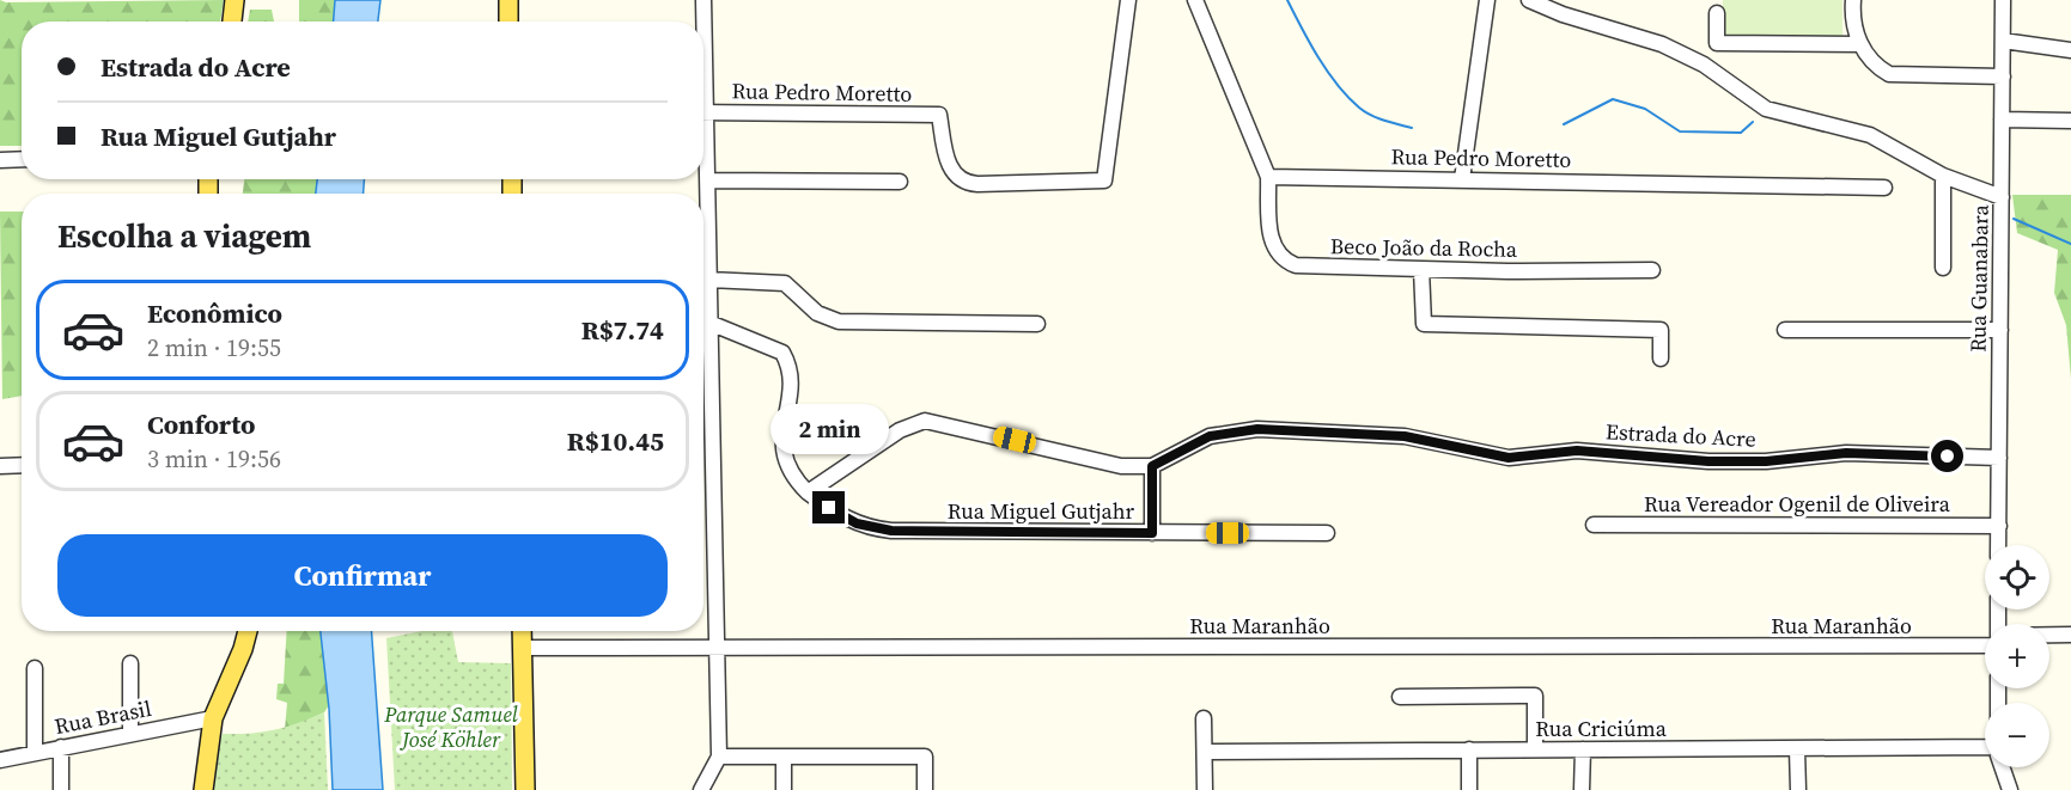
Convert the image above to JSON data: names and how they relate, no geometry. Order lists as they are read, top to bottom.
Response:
{
  "streets": {
    "street": [
      "Rua Pedro Moretto",
      "Beco João da Rocha",
      "Rua Guanabara",
      "Estrada do Acre",
      "Rua Vereador Ogenil de Oliveira",
      "Rua Miguel Gutjahr",
      "Rua Maranhão",
      "Rua Brasil",
      "Rua Criciúma"
    ]
  },
  "crossings": [
    ["Rua Pedro Moretto", "Beco João da Rocha"],
    ["Rua Guanabara", "Estrada do Acre"],
    ["Rua Guanabara", "Rua Vereador Ogenil de Oliveira"],
    ["Estrada do Acre", "Rua Miguel Gutjahr"]
  ],
  "parks": ["Parque Samuel José Köhler"],
  "page": {
    "banner": ["Estrada do Acre", "Rua Miguel Gutjahr"],
    "heading": "Escolha a viagem",
    "list": [
      {
        "name": "Econômico",
        "note": "2 min · 19:55",
        "value": "R$7.74"
      },
      {
        "name": "Conforto",
        "note": "3 min · 19:56",
        "value": "R$10.45"
      }
    ],
    "bubble": "2 min",
    "buttons": "Confirmar",
    "map_buttons": ["+", "−"]
  }
}
